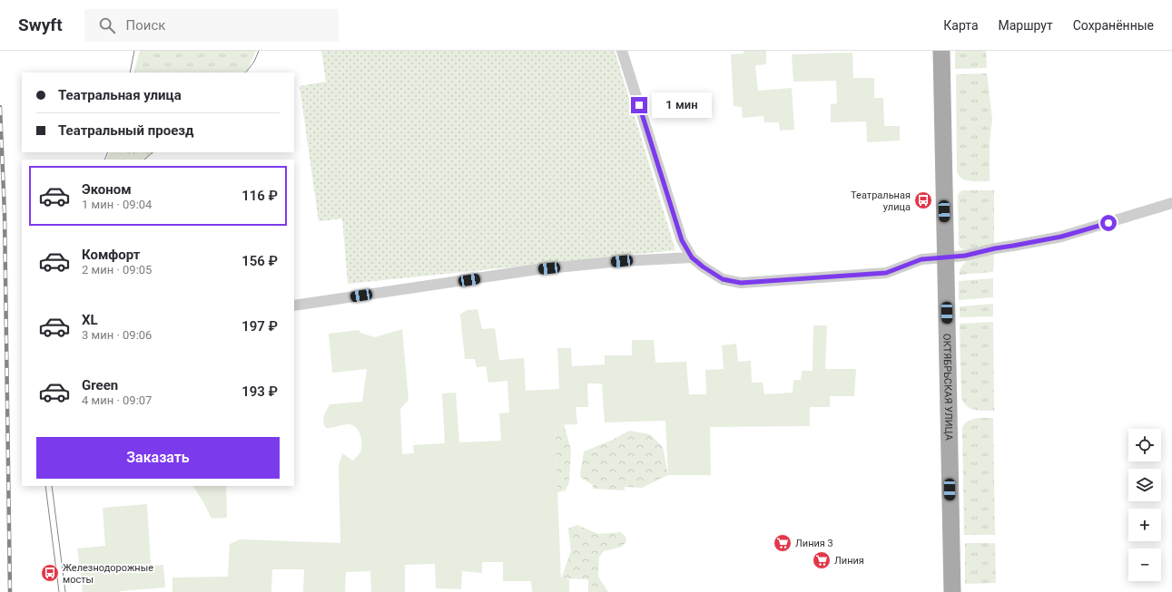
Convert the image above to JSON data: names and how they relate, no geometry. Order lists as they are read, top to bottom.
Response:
{
  "streets": {
    "main road": ["ОКТЯБРЬСКАЯ УЛИЦА"]
  },
  "places": {
    "bus stop": ["Театральная улица", "Железнодорожные мосты"],
    "supermarket": ["Линия 3", "Линия"]
  },
  "page": {
    "header": "Swyft",
    "search": "Поиск",
    "nav": ["Карта", "Маршрут", "Сохранённые"],
    "banner": ["Театральная улица", "Театральный проезд"],
    "bubble": "1 мин",
    "list": [
      {
        "name": "Эконом",
        "note": "1 мин · 09:04",
        "value": "116 ₽"
      },
      {
        "name": "Комфорт",
        "note": "2 мин · 09:05",
        "value": "156 ₽"
      },
      {
        "name": "XL",
        "note": "3 мин · 09:06",
        "value": "197 ₽"
      },
      {
        "name": "Green",
        "note": "4 мин · 09:07",
        "value": "193 ₽"
      }
    ],
    "map_buttons": ["+", "−"],
    "buttons": "Заказать"
  }
}
